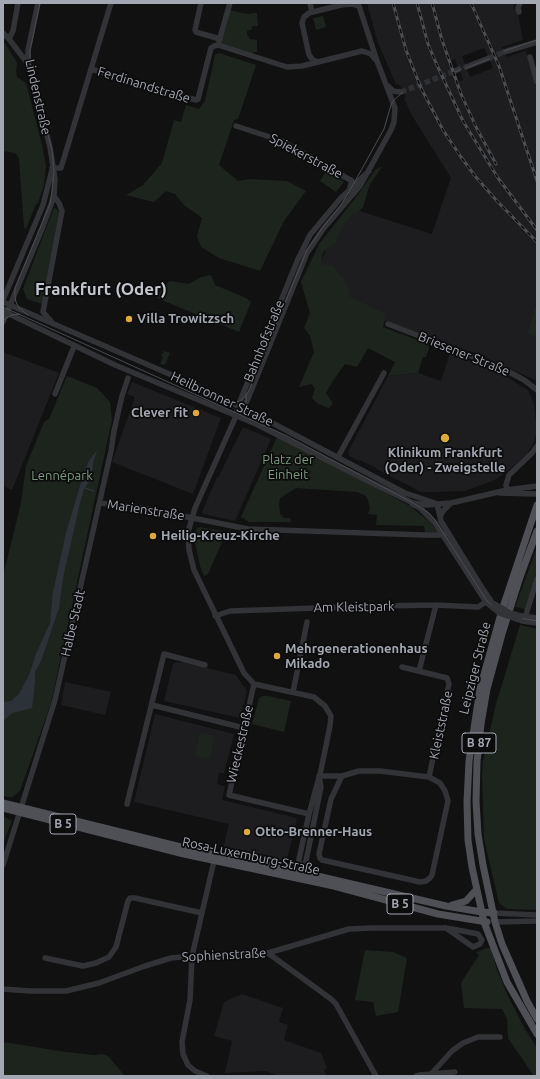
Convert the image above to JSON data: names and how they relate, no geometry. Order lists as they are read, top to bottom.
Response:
{
  "streets": {
    "main road": [
      "Leipziger Straße",
      "B 87",
      "B 5",
      "Rosa-Luxemburg-Straße"
    ],
    "street": [
      "Ferdinandstraße",
      "Lindenstraße",
      "Spiekerstraße",
      "Bahnhofstraße",
      "Briesener Straße",
      "Heilbronner Straße",
      "Marienstraße",
      "Am Kleistpark",
      "Halbe Stadt",
      "Kleiststraße",
      "Wieckestraße",
      "Sophienstraße"
    ]
  },
  "crossings": [
    ["Lindenstraße", "Heilbronner Straße"],
    ["Spiekerstraße", "Bahnhofstraße"],
    ["Bahnhofstraße", "Heilbronner Straße"],
    ["Bahnhofstraße", "Marienstraße"],
    ["Bahnhofstraße", "Am Kleistpark"],
    ["Bahnhofstraße", "Wieckestraße"],
    ["Marienstraße", "Halbe Stadt"],
    ["Halbe Stadt", "Rosa-Luxemburg-Straße"],
    ["Leipziger Straße", "Rosa-Luxemburg-Straße"]
  ],
  "districts": ["Frankfurt (Oder)"],
  "parks": ["Platz der Einheit", "Lennépark"],
  "places": [
    "Villa Trowitzsch",
    "Clever fit",
    "Klinikum Frankfurt (Oder) - Zweigstelle",
    "Heilig-Kreuz-Kirche",
    "Mehrgenerationenhaus Mikado",
    "Otto-Brenner-Haus"
  ]
}
